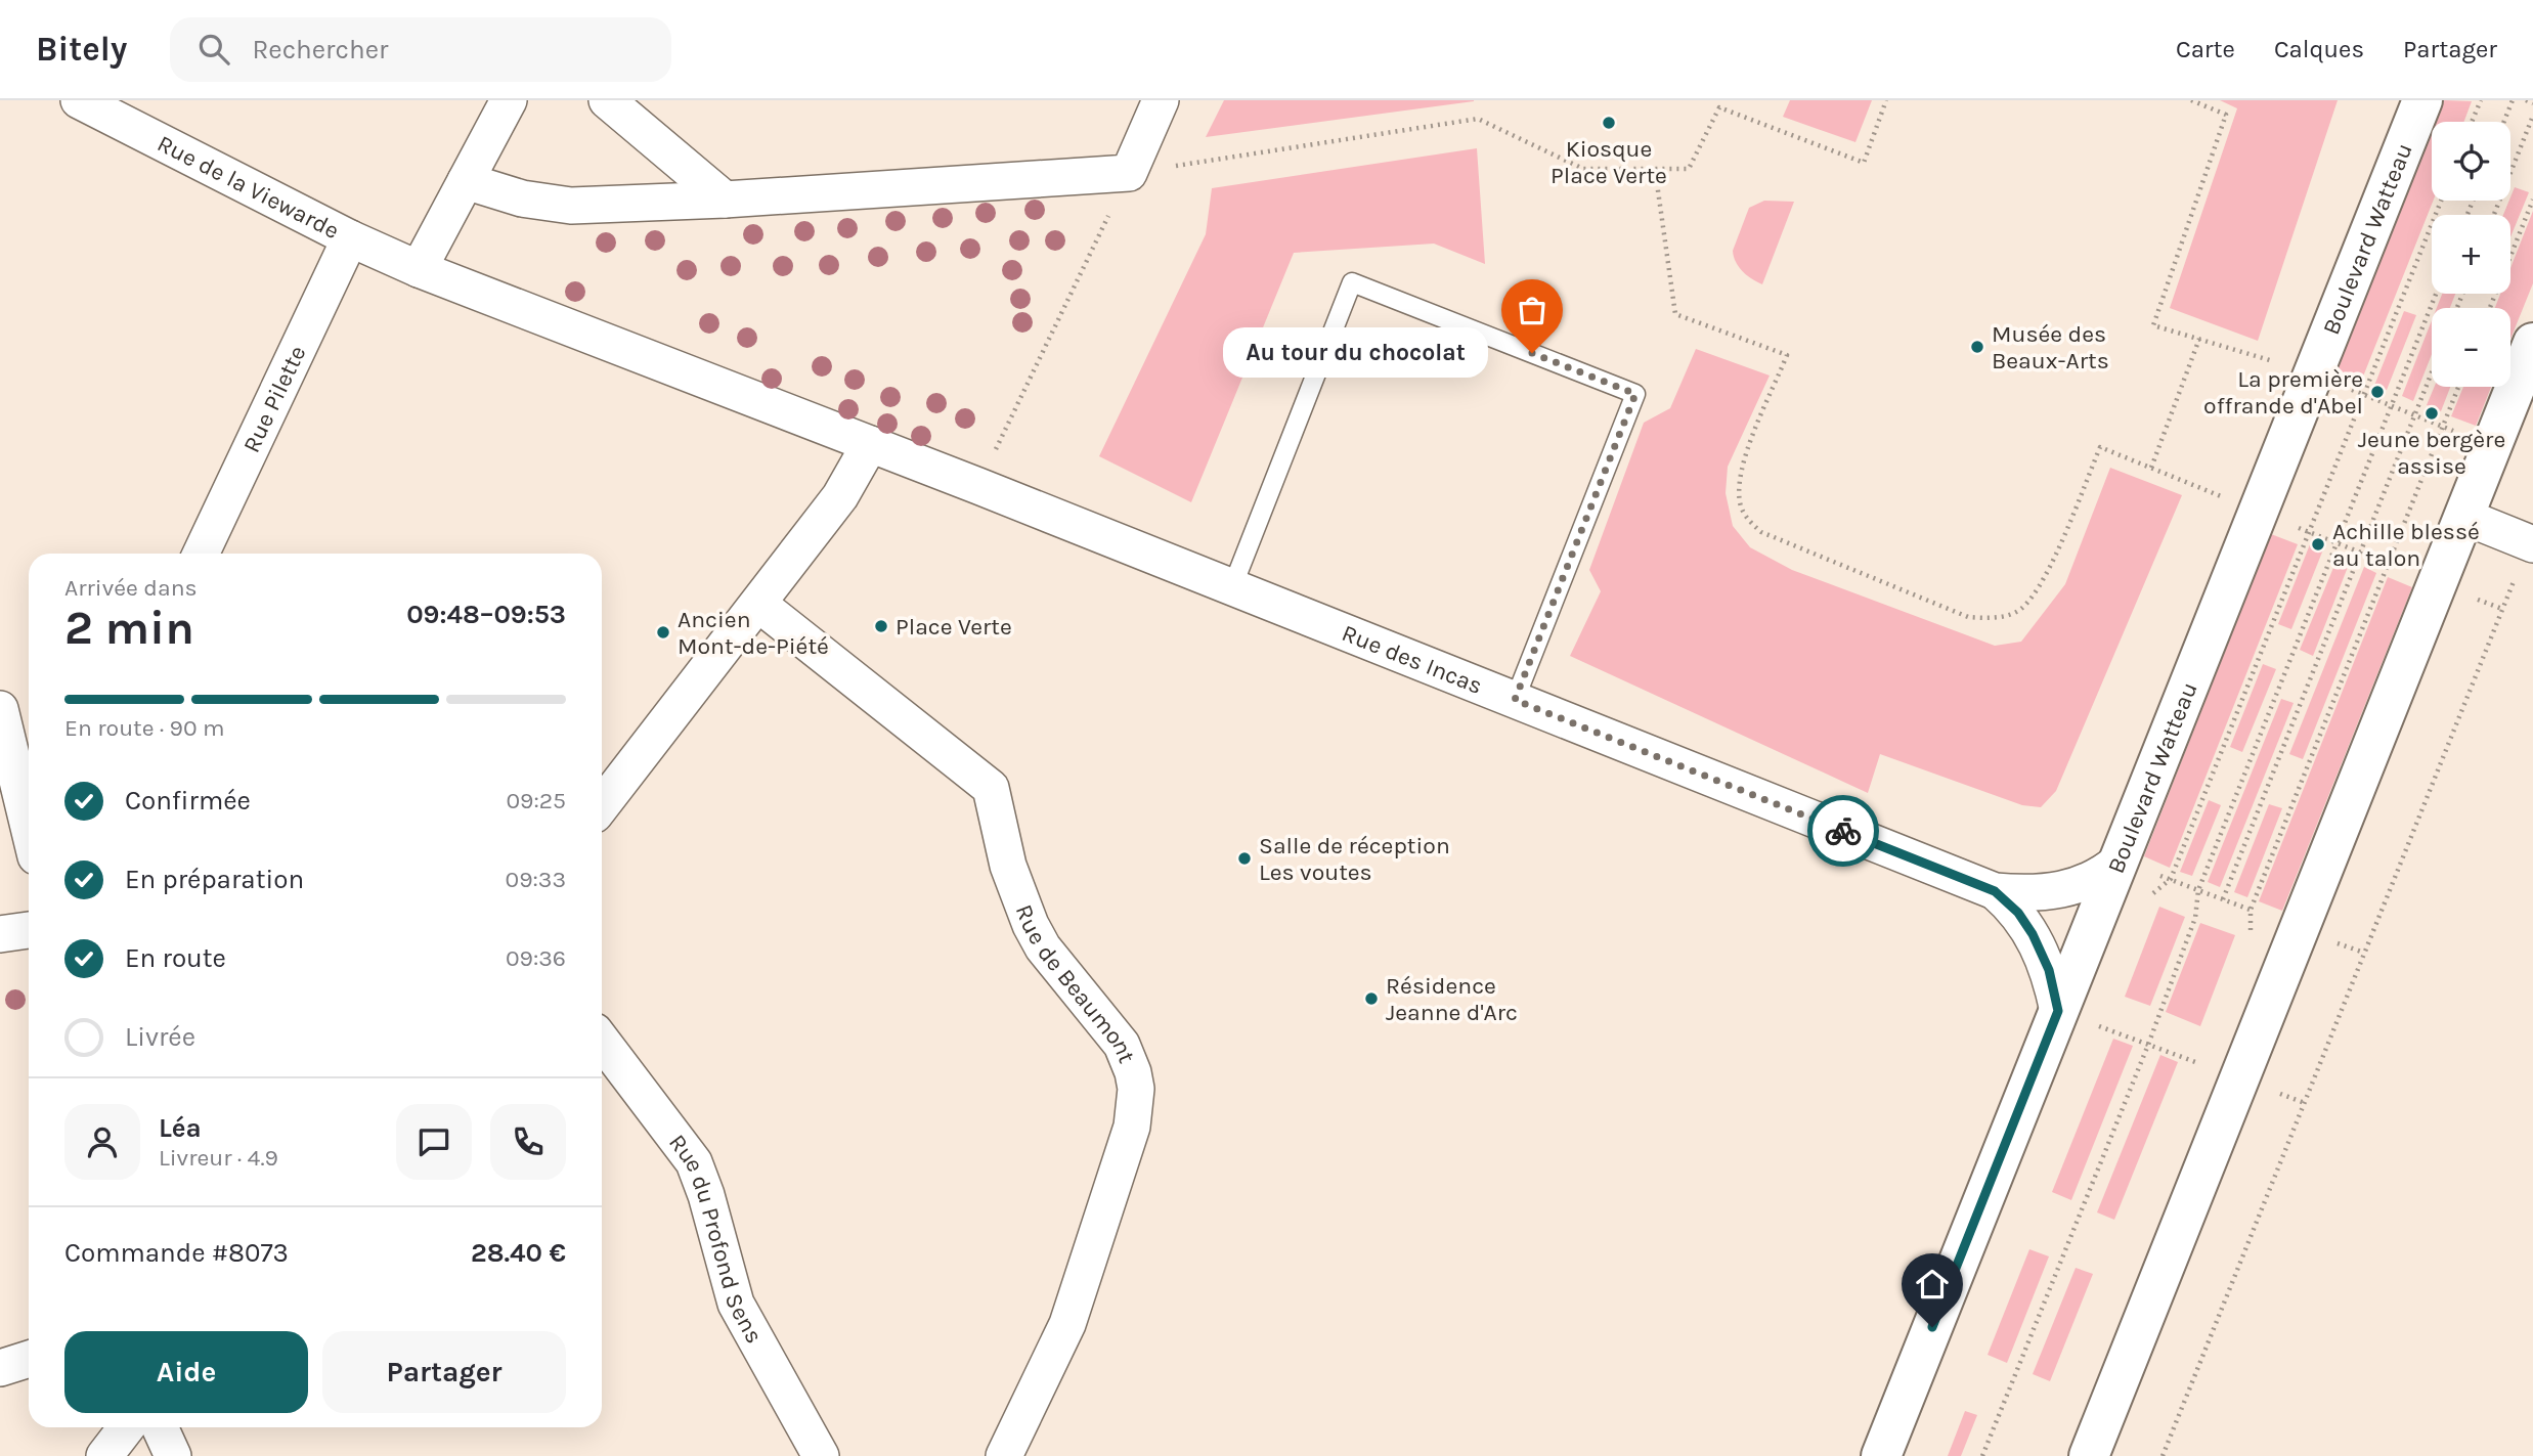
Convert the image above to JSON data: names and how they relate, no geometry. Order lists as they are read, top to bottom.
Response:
{
  "streets": {
    "main road": ["Boulevard Watteau"],
    "street": [
      "Rue de la Viewarde",
      "Rue Pilette",
      "Rue des Incas",
      "Rue de Beaumont",
      "Rue du Profond Sens"
    ]
  },
  "crossings": [
    ["Rue de la Viewarde", "Rue Pilette"]
  ],
  "places": [
    "Kiosque Place Verte",
    "Musée des Beaux-Arts",
    "Au tour du chocolat",
    "La première offrande d'Abel",
    "Jeune bergère assise",
    "Achille blessé au talon",
    "Place Verte",
    "Ancien Mont-de-Piété",
    "Salle de réception Les voutes",
    "Résidence Jeanne d'Arc"
  ],
  "page": {
    "header": "Bitely",
    "search": "Rechercher",
    "nav": ["Carte", "Calques", "Partager"],
    "map_buttons": ["+", "−"],
    "bubble": "Au tour du chocolat",
    "heading": ["2 min", "Arrivée dans", "09:48–09:53"],
    "panel": [
      "Léa",
      "Livreur · 4.9",
      "Commande #8073",
      "28.40 €"
    ],
    "bar": "En route · 90 m",
    "list": [
      ["Confirmée", "09:25"],
      ["En préparation", "09:33"],
      ["En route", "09:36"],
      "Livrée"
    ],
    "buttons": ["Aide", "Partager"]
  }
}
